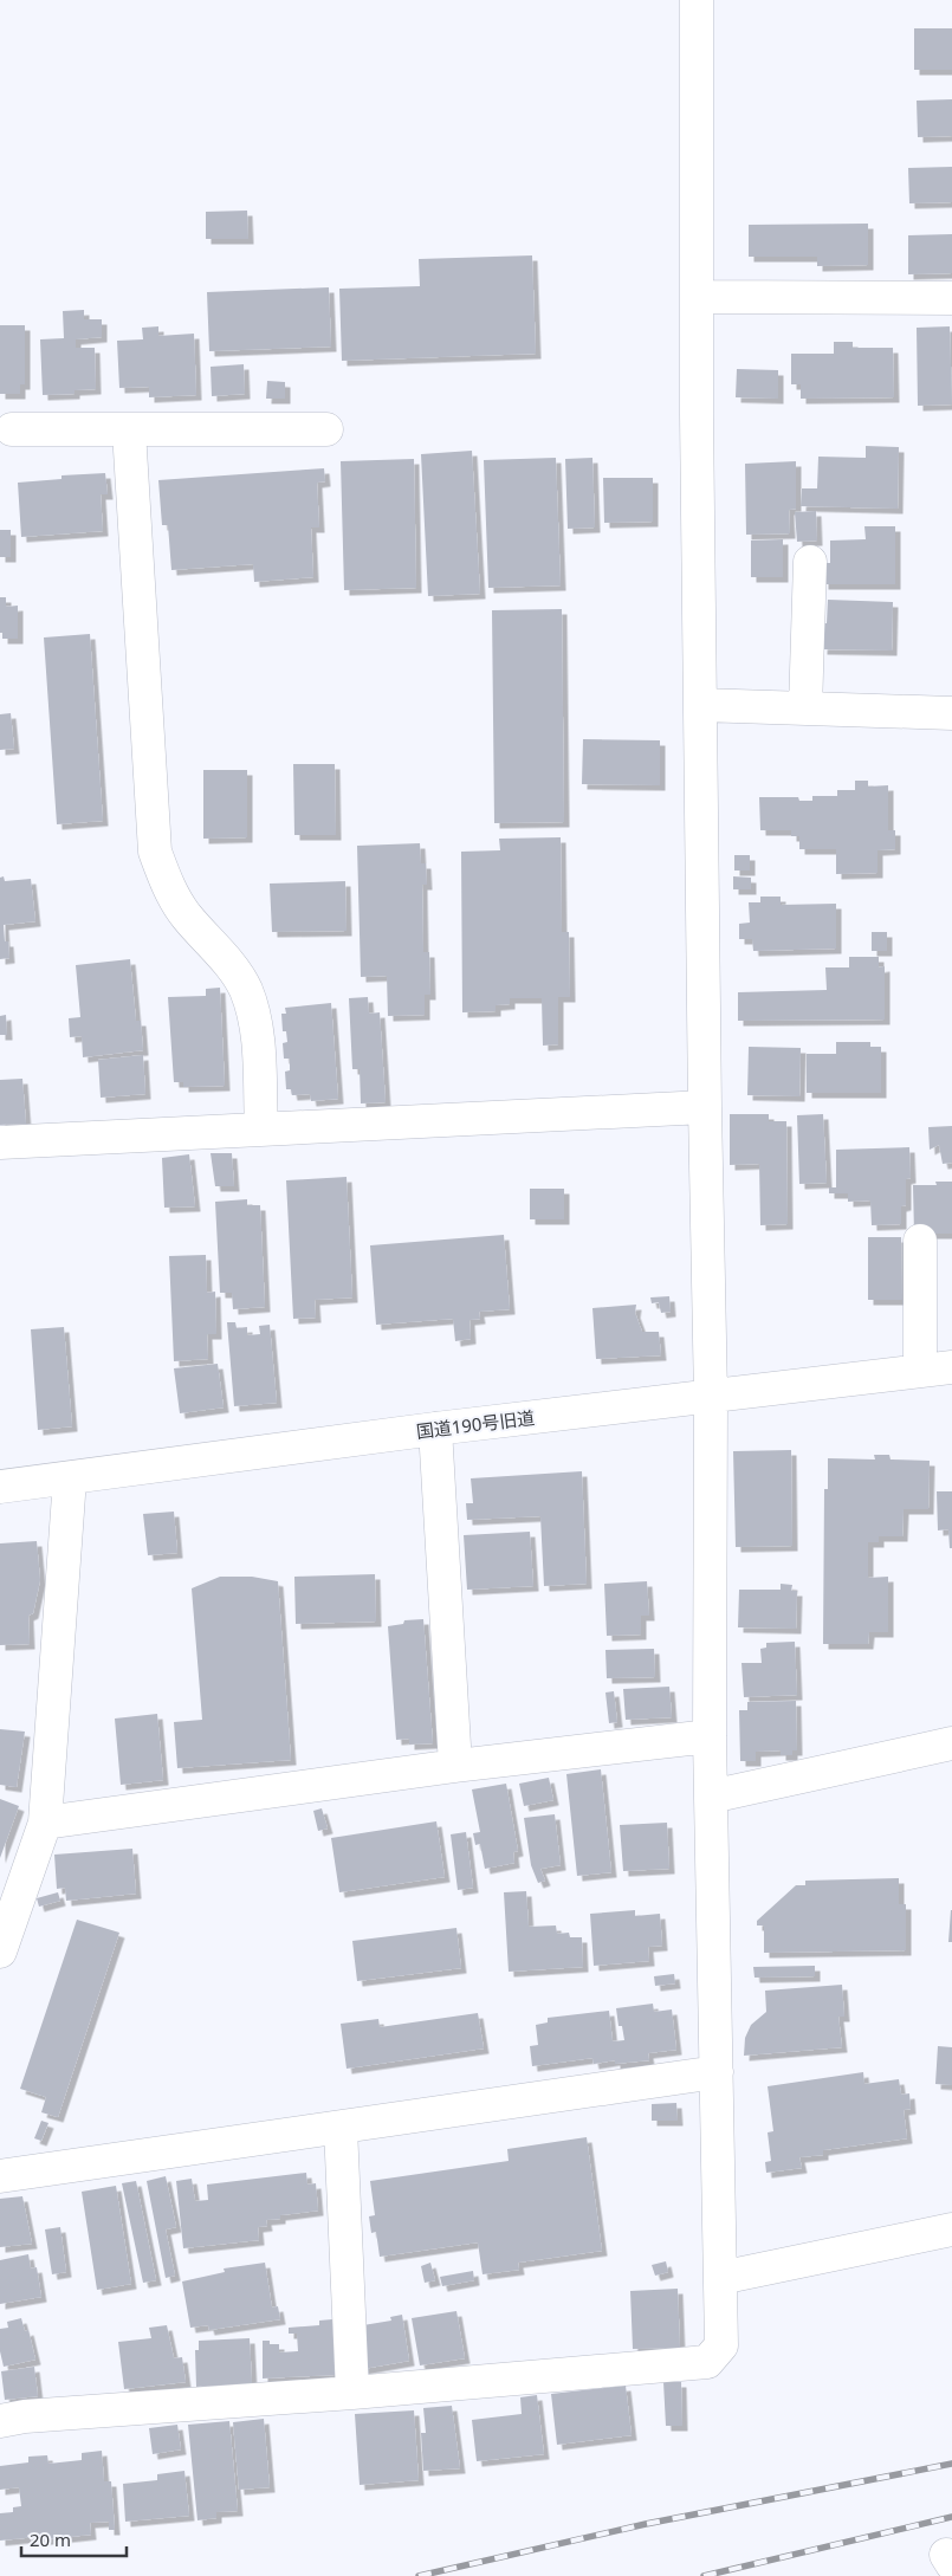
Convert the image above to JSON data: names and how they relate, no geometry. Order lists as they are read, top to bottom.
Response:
{
  "streets": {
    "street": ["国道190号旧道"]
  },
  "scale_bar": "20 m"
}
